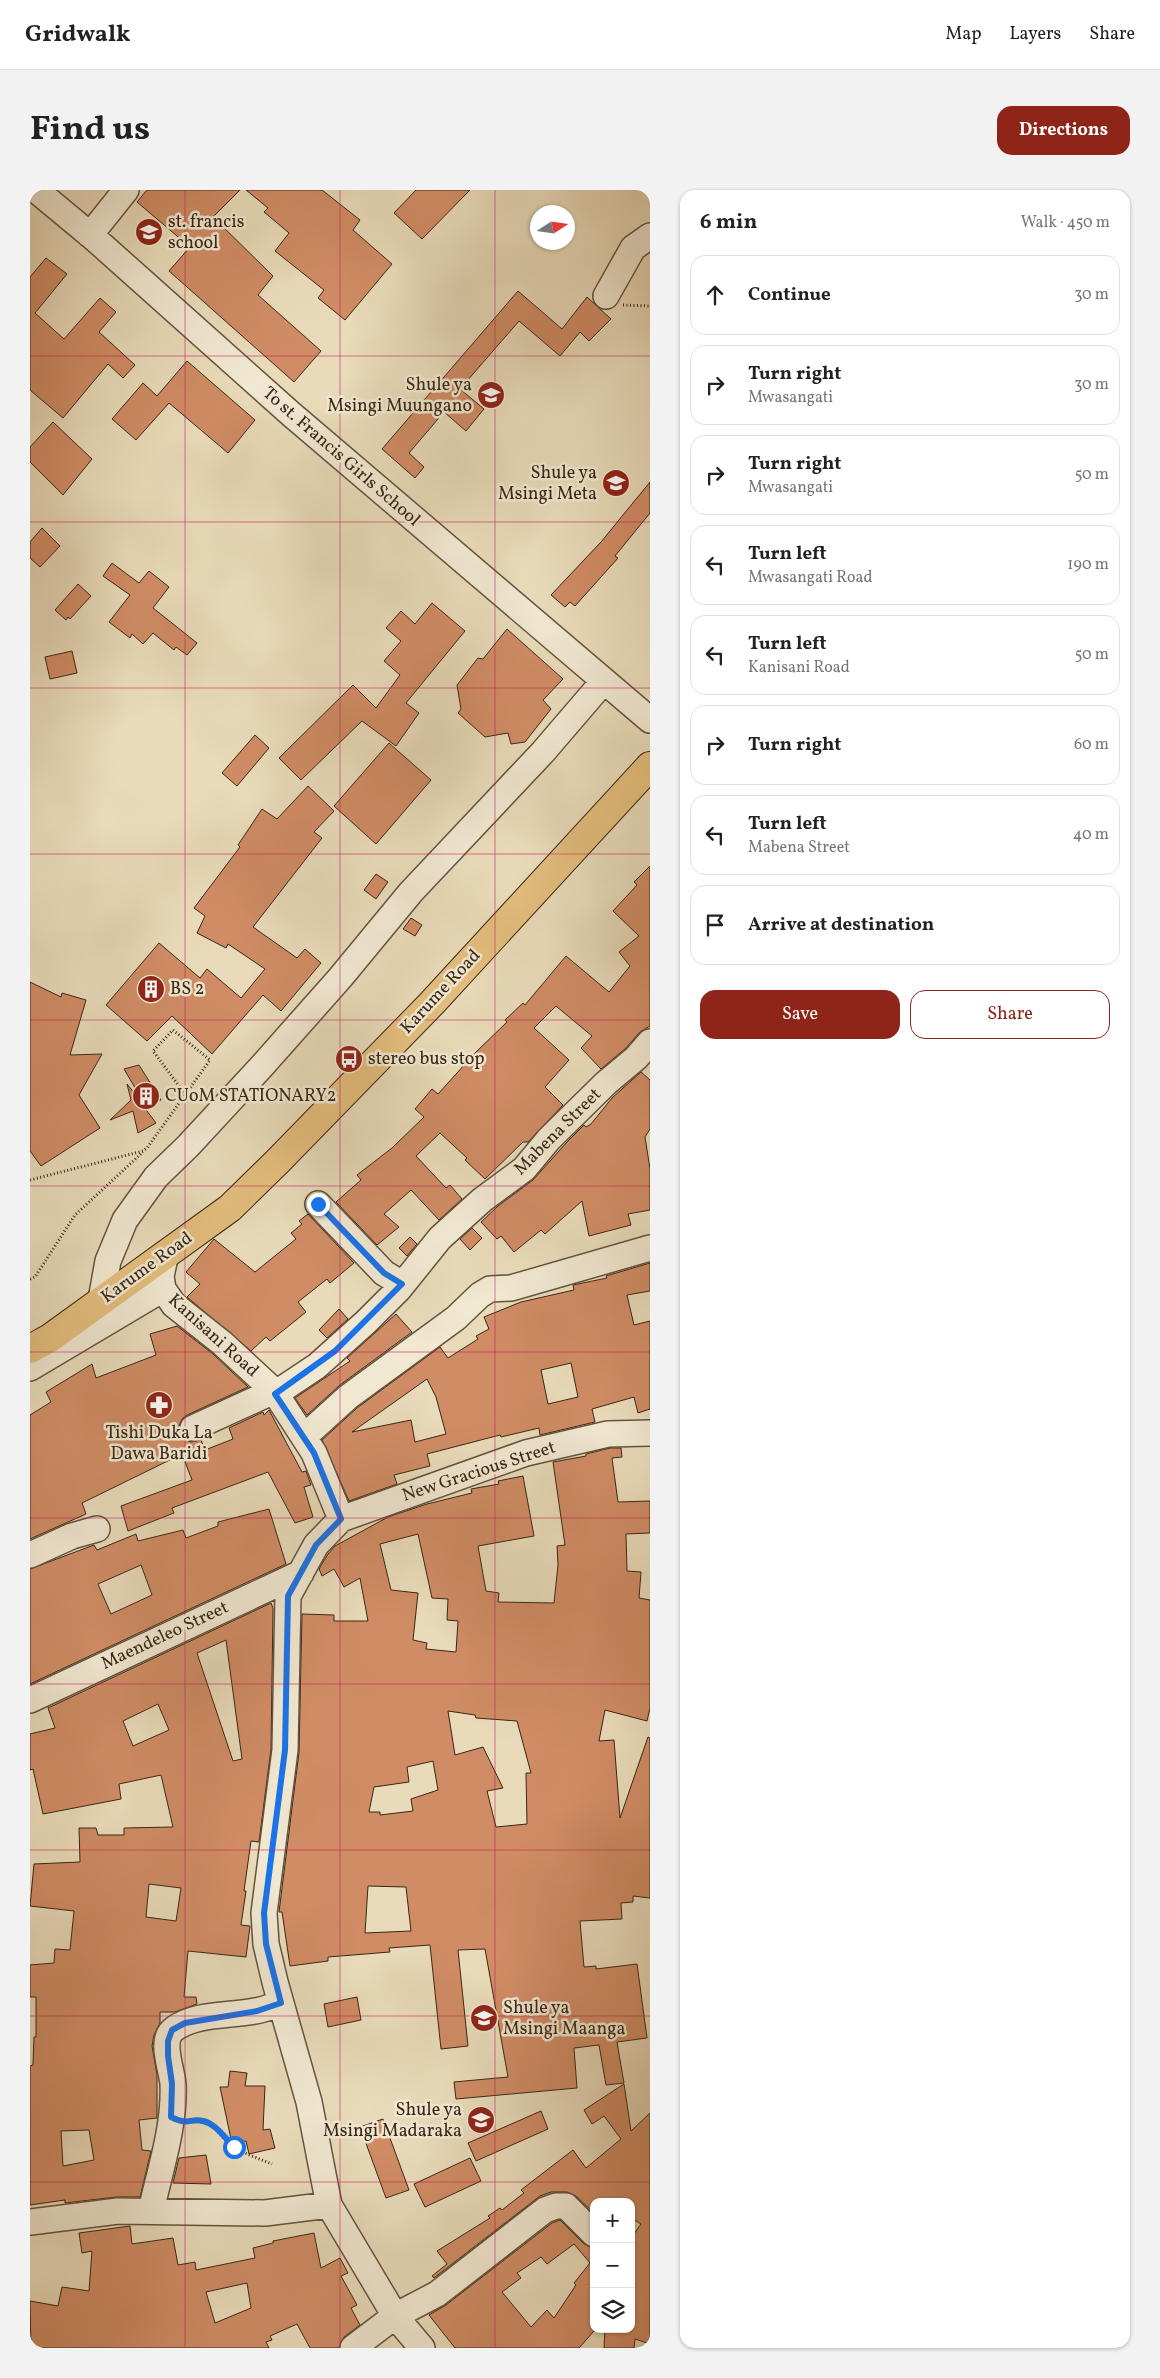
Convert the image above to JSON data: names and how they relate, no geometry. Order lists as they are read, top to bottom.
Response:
{
  "streets": {
    "highway": ["Karume Road"],
    "street": [
      "To st. Francis Girls School",
      "Mabena Street",
      "Kanisani Road",
      "New Gracious Street",
      "Maendeleo Street"
    ]
  },
  "crossings": [
    ["Karume Road", "Kanisani Road"],
    ["Mabena Street", "Kanisani Road"],
    ["Kanisani Road", "New Gracious Street"]
  ],
  "places": {
    "school or university": [
      "st. francis school",
      "Shule ya Msingi Muungano",
      "Shule ya Msingi Meta",
      "Shule ya Msingi Maanga",
      "Shule ya Msingi Madaraka"
    ],
    "building": ["BS 2", "CUoM STATIONARY2"],
    "bus stop": ["stereo bus stop"],
    "pharmacy": ["Tishi Duka La Dawa Baridi"]
  },
  "north": "right",
  "page": {
    "header": "Gridwalk",
    "nav": ["Map", "Layers", "Share"],
    "title": "Find us",
    "buttons": [
      "Directions",
      ["Save", "Share"]
    ],
    "heading": ["6 min", "Walk · 450 m"],
    "list": [
      ["Continue", "30 m"],
      ["Turn right", "Mwasangati", "30 m"],
      ["Turn right", "Mwasangati", "50 m"],
      ["Turn left", "Mwasangati Road", "190 m"],
      ["Turn left", "Kanisani Road", "50 m"],
      ["Turn right", "60 m"],
      ["Turn left", "Mabena Street", "40 m"],
      "Arrive at destination"
    ],
    "map_buttons": ["+", "−"]
  }
}
